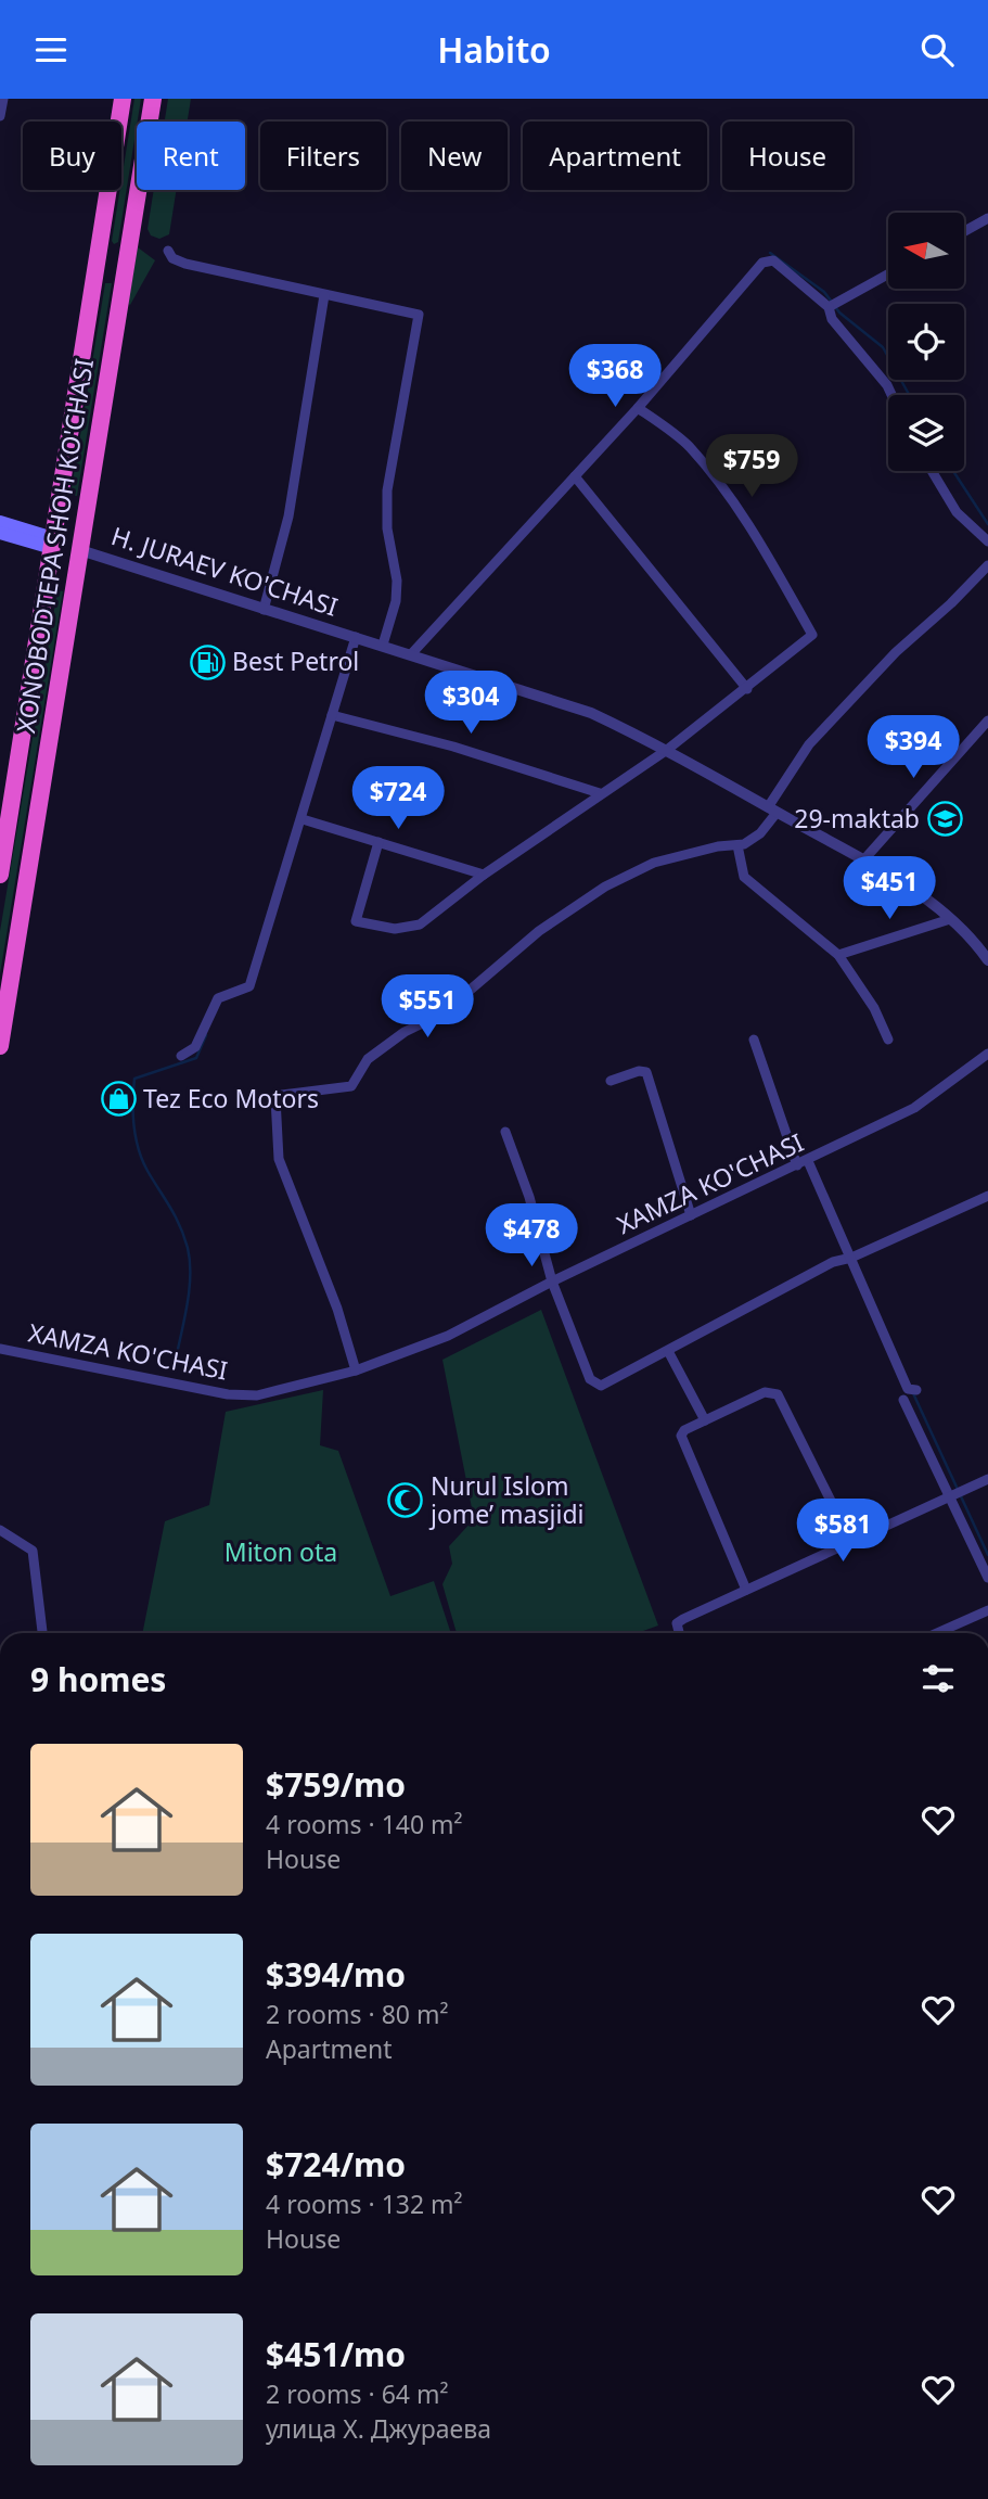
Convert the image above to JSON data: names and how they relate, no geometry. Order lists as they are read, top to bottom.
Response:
{
  "streets": {
    "highway": ["XONOBODTEPA SHOH KO'CHASI"],
    "street": ["H. JURAEV KO'CHASI", "XAMZA KO'CHASI"]
  },
  "crossings": [
    ["XONOBODTEPA SHOH KO'CHASI", "H. JURAEV KO'CHASI"]
  ],
  "parks": ["Miton ota"],
  "places": {
    "fuel station": ["Best Petrol"],
    "school or university": ["29-maktab"],
    "shop": ["Tez Eco Motors"],
    "mosque": ["Nurul Islom jome’ masjidi"]
  },
  "north": "left",
  "page": {
    "header": "Habito",
    "chip": [
      "Buy",
      "Rent",
      "Filters",
      "New",
      "Apartment",
      "House"
    ],
    "price": [
      "$368",
      "$759",
      "$304",
      "$394",
      "$724",
      "$451",
      "$551",
      "$478",
      "$581"
    ],
    "heading": "9 homes",
    "list": [
      {
        "name": "$759/mo",
        "note": "4 rooms · 140 m² · House"
      },
      {
        "name": "$394/mo",
        "note": "2 rooms · 80 m² · Apartment"
      },
      {
        "name": "$724/mo",
        "note": "4 rooms · 132 m² · House"
      },
      {
        "name": "$451/mo",
        "note": "2 rooms · 64 m² · улица Х. Джураева"
      }
    ]
  }
}
